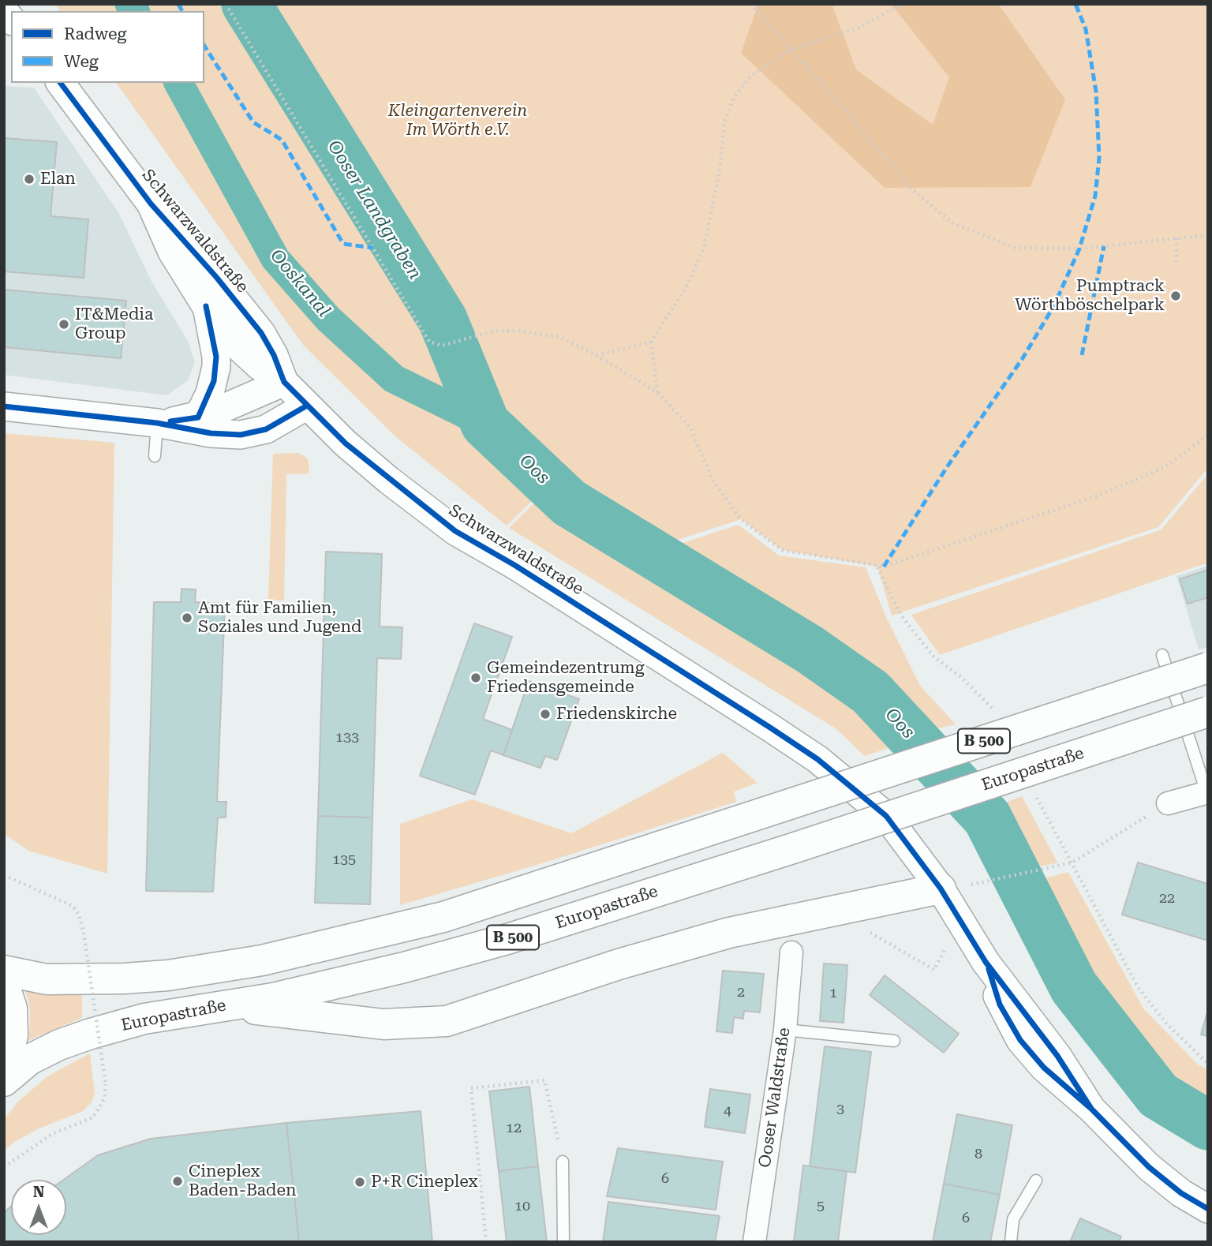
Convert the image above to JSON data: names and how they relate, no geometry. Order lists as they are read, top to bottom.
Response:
{
  "streets": {
    "main road": ["B 500", "Europastraße"],
    "street": ["Schwarzwaldstraße", "Ooser Waldstraße"]
  },
  "crossings": [
    ["B 500", "Europastraße"]
  ],
  "water": ["Ooser Landgraben", "Ooskanal", "Oos"],
  "parks": ["Kleingartenverein Im Wörth e.V."],
  "places": [
    "Elan",
    "Pumptrack Wörthböschelpark",
    "IT&Media Group",
    "Amt für Familien, Soziales und Jugend",
    "Gemeindezentrumg Friedensgemeinde",
    "Friedenskirche",
    "Cineplex Baden-Baden",
    "P+R Cineplex"
  ],
  "house_numbers": [
    "133",
    "135",
    "22",
    "2",
    "1",
    "3",
    "4",
    "12",
    "8",
    "6",
    "10",
    "5",
    "6"
  ],
  "legend": ["Radweg", "Weg"],
  "north": "top"
}
